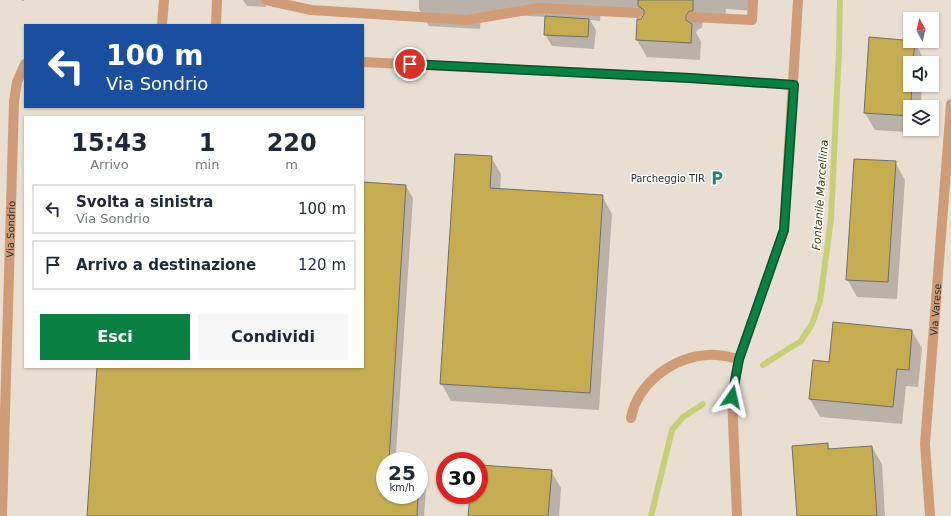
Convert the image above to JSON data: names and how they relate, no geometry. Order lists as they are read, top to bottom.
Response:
{
  "streets": {
    "street": ["Via Sondrio", "Via Varese"]
  },
  "water": ["Fontanile Marcellina"],
  "places": {
    "parking": ["Parcheggio TIR"]
  },
  "north": "top",
  "page": {
    "turn": ["100 m", "Via Sondrio"],
    "eta": [
      "15:43",
      "Arrivo",
      "1",
      "min",
      "220",
      "m"
    ],
    "list": [
      {
        "name": "Svolta a sinistra",
        "note": "Via Sondrio",
        "value": "100 m"
      },
      {
        "name": "Arrivo a destinazione",
        "value": "120 m"
      }
    ],
    "buttons": ["Esci", "Condividi"],
    "speed": "25 km/h",
    "limit": "30"
  }
}
